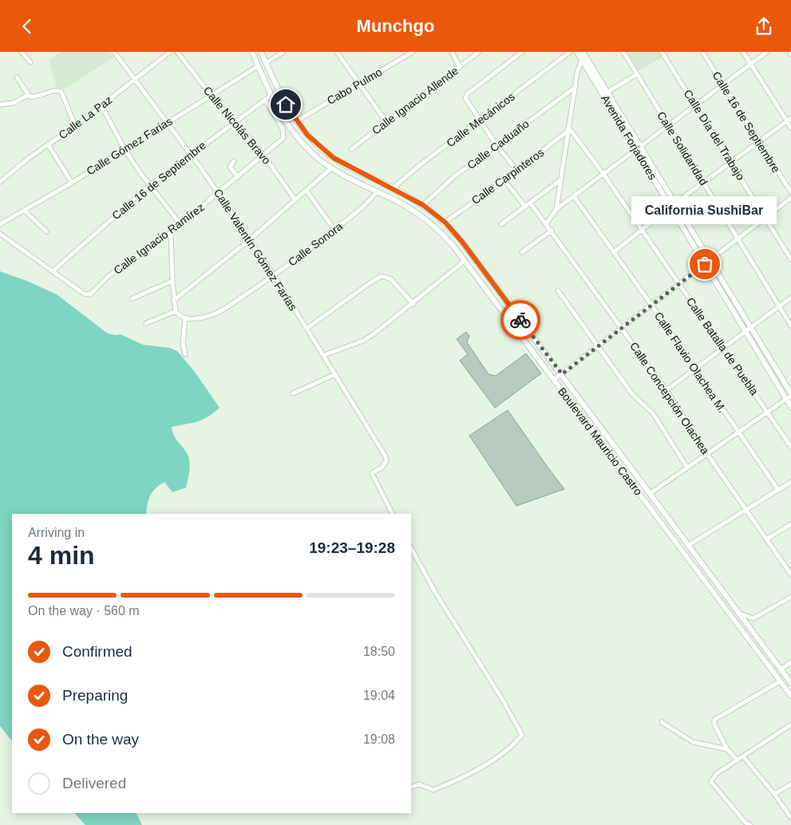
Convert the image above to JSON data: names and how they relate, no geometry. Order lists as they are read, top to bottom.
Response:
{
  "streets": {
    "main road": ["Avenida Forjadores", "Boulevard Mauricio Castro"],
    "street": [
      "Cabo Pulmo",
      "Calle Ignacio Allende",
      "Calle La Paz",
      "Calle Mecánicos",
      "Calle 16 de Septiembre",
      "Calle Nicolás Bravo",
      "Calle Día del Trabajo",
      "Calle Caduaño",
      "Calle Gómez Farias",
      "Calle Solidaridad",
      "Calle Carpinteros",
      "Calle Ignacio Ramírez",
      "Calle Sonora",
      "Calle Valentín Gómez Farías",
      "Calle Batalla de Puebla",
      "Calle Flavio Olachea M.",
      "Calle Concepción Olachea"
    ]
  },
  "crossings": [
    ["Cabo Pulmo", "Boulevard Mauricio Castro"],
    ["Calle La Paz", "Calle Valentín Gómez Farías"],
    ["Calle Mecánicos", "Boulevard Mauricio Castro"],
    ["Calle 16 de Septiembre", "Calle Nicolás Bravo"],
    ["Calle 16 de Septiembre", "Calle Ignacio Ramírez"],
    ["Calle 16 de Septiembre", "Calle Valentín Gómez Farías"],
    ["Calle 16 de Septiembre", "Boulevard Mauricio Castro"],
    ["Calle Nicolás Bravo", "Calle Gómez Farias"],
    ["Calle Nicolás Bravo", "Calle Ignacio Ramírez"],
    ["Calle Caduaño", "Boulevard Mauricio Castro"],
    ["Calle Gómez Farias", "Calle Valentín Gómez Farías"],
    ["Calle Gómez Farias", "Boulevard Mauricio Castro"],
    ["Calle Carpinteros", "Calle Batalla de Puebla"],
    ["Calle Carpinteros", "Boulevard Mauricio Castro"],
    ["Calle Ignacio Ramírez", "Calle Valentín Gómez Farías"],
    ["Calle Sonora", "Calle Valentín Gómez Farías"],
    ["Calle Sonora", "Boulevard Mauricio Castro"]
  ],
  "places": ["California SushiBar"],
  "page": {
    "header": "Munchgo",
    "bubble": "California SushiBar",
    "heading": ["4 min", "Arriving in", "19:23–19:28"],
    "bar": "On the way · 560 m",
    "list": [
      ["Confirmed", "18:50"],
      ["Preparing", "19:04"],
      ["On the way", "19:08"],
      "Delivered"
    ]
  }
}
